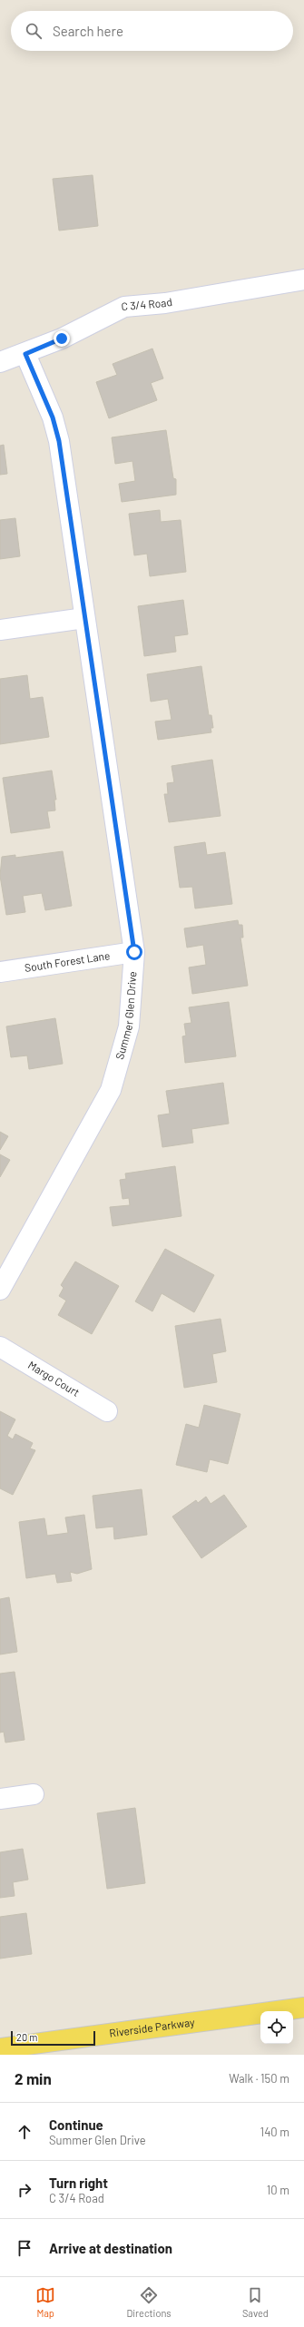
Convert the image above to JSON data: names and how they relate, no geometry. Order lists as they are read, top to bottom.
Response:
{
  "streets": {
    "main road": ["Riverside Parkway"],
    "street": [
      "C 3/4 Road",
      "South Forest Lane",
      "Summer Glen Drive",
      "Margo Court"
    ]
  },
  "crossings": [
    ["C 3/4 Road", "Summer Glen Drive"],
    ["South Forest Lane", "Summer Glen Drive"]
  ],
  "scale_bar": "20 m",
  "page": {
    "search": "Search here",
    "scale": "20 m",
    "heading": ["2 min", "Walk · 150 m"],
    "list": [
      ["Continue", "Summer Glen Drive", "140 m"],
      ["Turn right", "C 3/4 Road", "10 m"],
      "Arrive at destination"
    ],
    "nav": ["Map", "Directions", "Saved"]
  }
}
